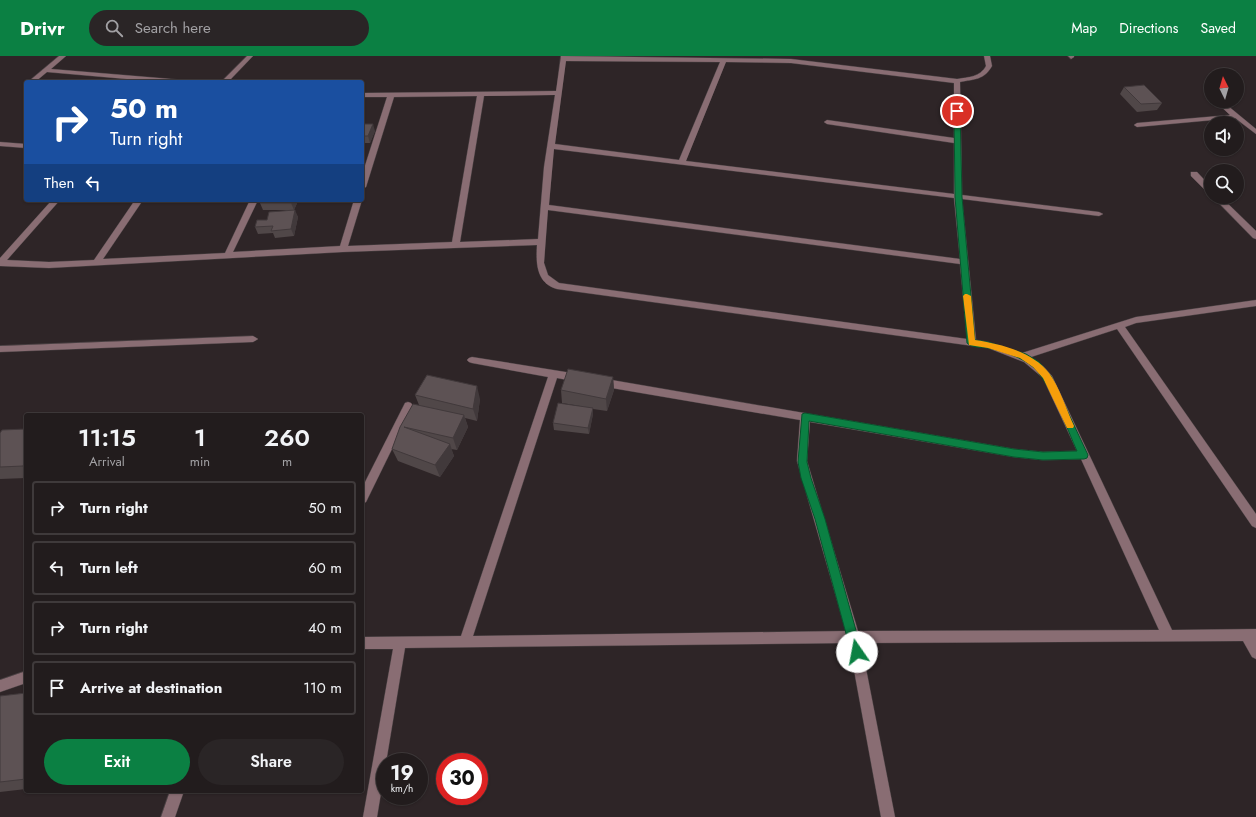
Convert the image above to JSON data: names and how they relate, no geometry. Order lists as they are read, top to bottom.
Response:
{
  "north": "top",
  "page": {
    "header": "Drivr",
    "search": "Search here",
    "nav": ["Map", "Directions", "Saved"],
    "turn": ["50 m", "Turn right"],
    "then": "Then",
    "eta": [
      "11:15",
      "Arrival",
      "1",
      "min",
      "260",
      "m"
    ],
    "list": [
      {
        "name": "Turn right",
        "value": "50 m"
      },
      {
        "name": "Turn left",
        "value": "60 m"
      },
      {
        "name": "Turn right",
        "value": "40 m"
      },
      {
        "name": "Arrive at destination",
        "value": "110 m"
      }
    ],
    "buttons": ["Exit", "Share"],
    "speed": "19 km/h",
    "limit": "30"
  }
}
